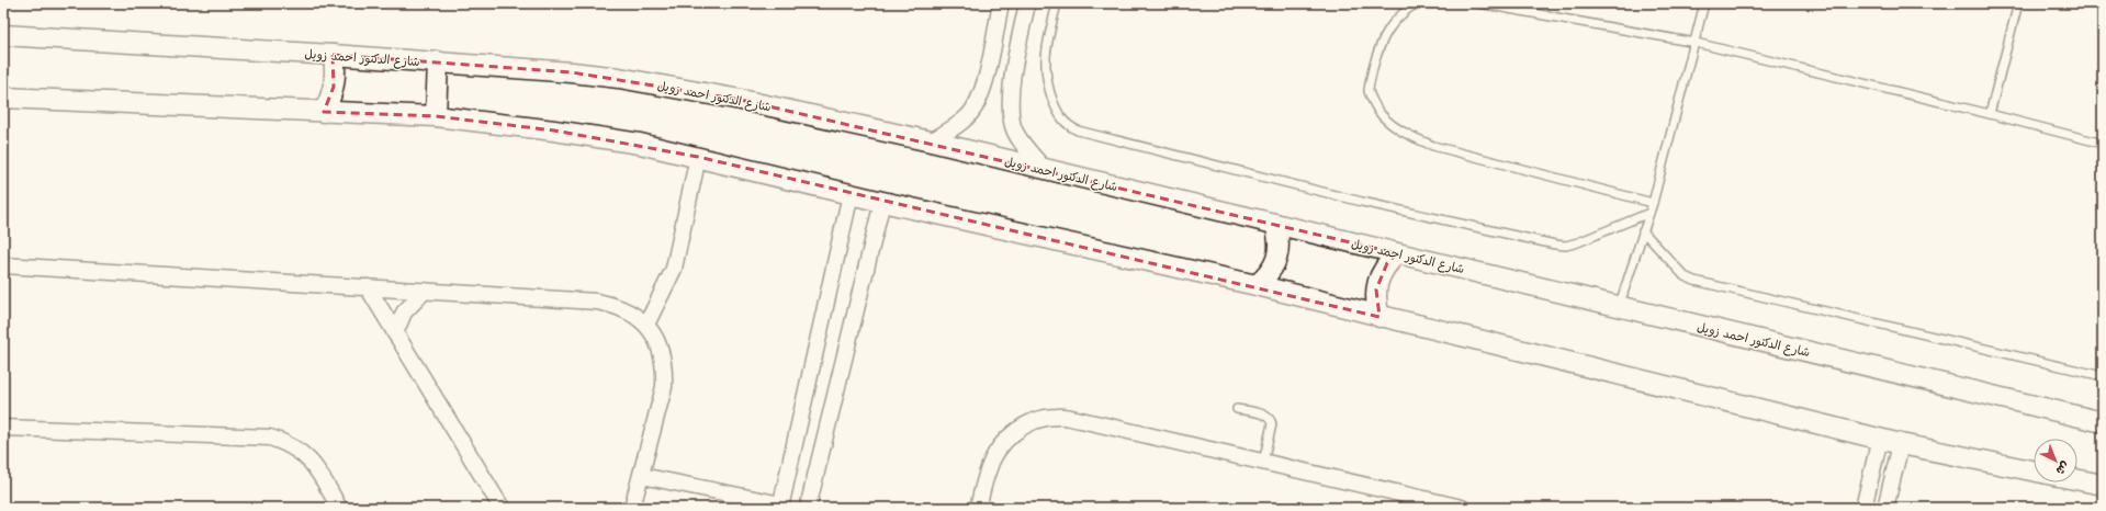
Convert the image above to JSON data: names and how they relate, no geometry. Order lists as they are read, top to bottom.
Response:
{
  "streets": {
    "street": ["شارع الدكتور احمد زويل"]
  },
  "north": "bottom right"
}
